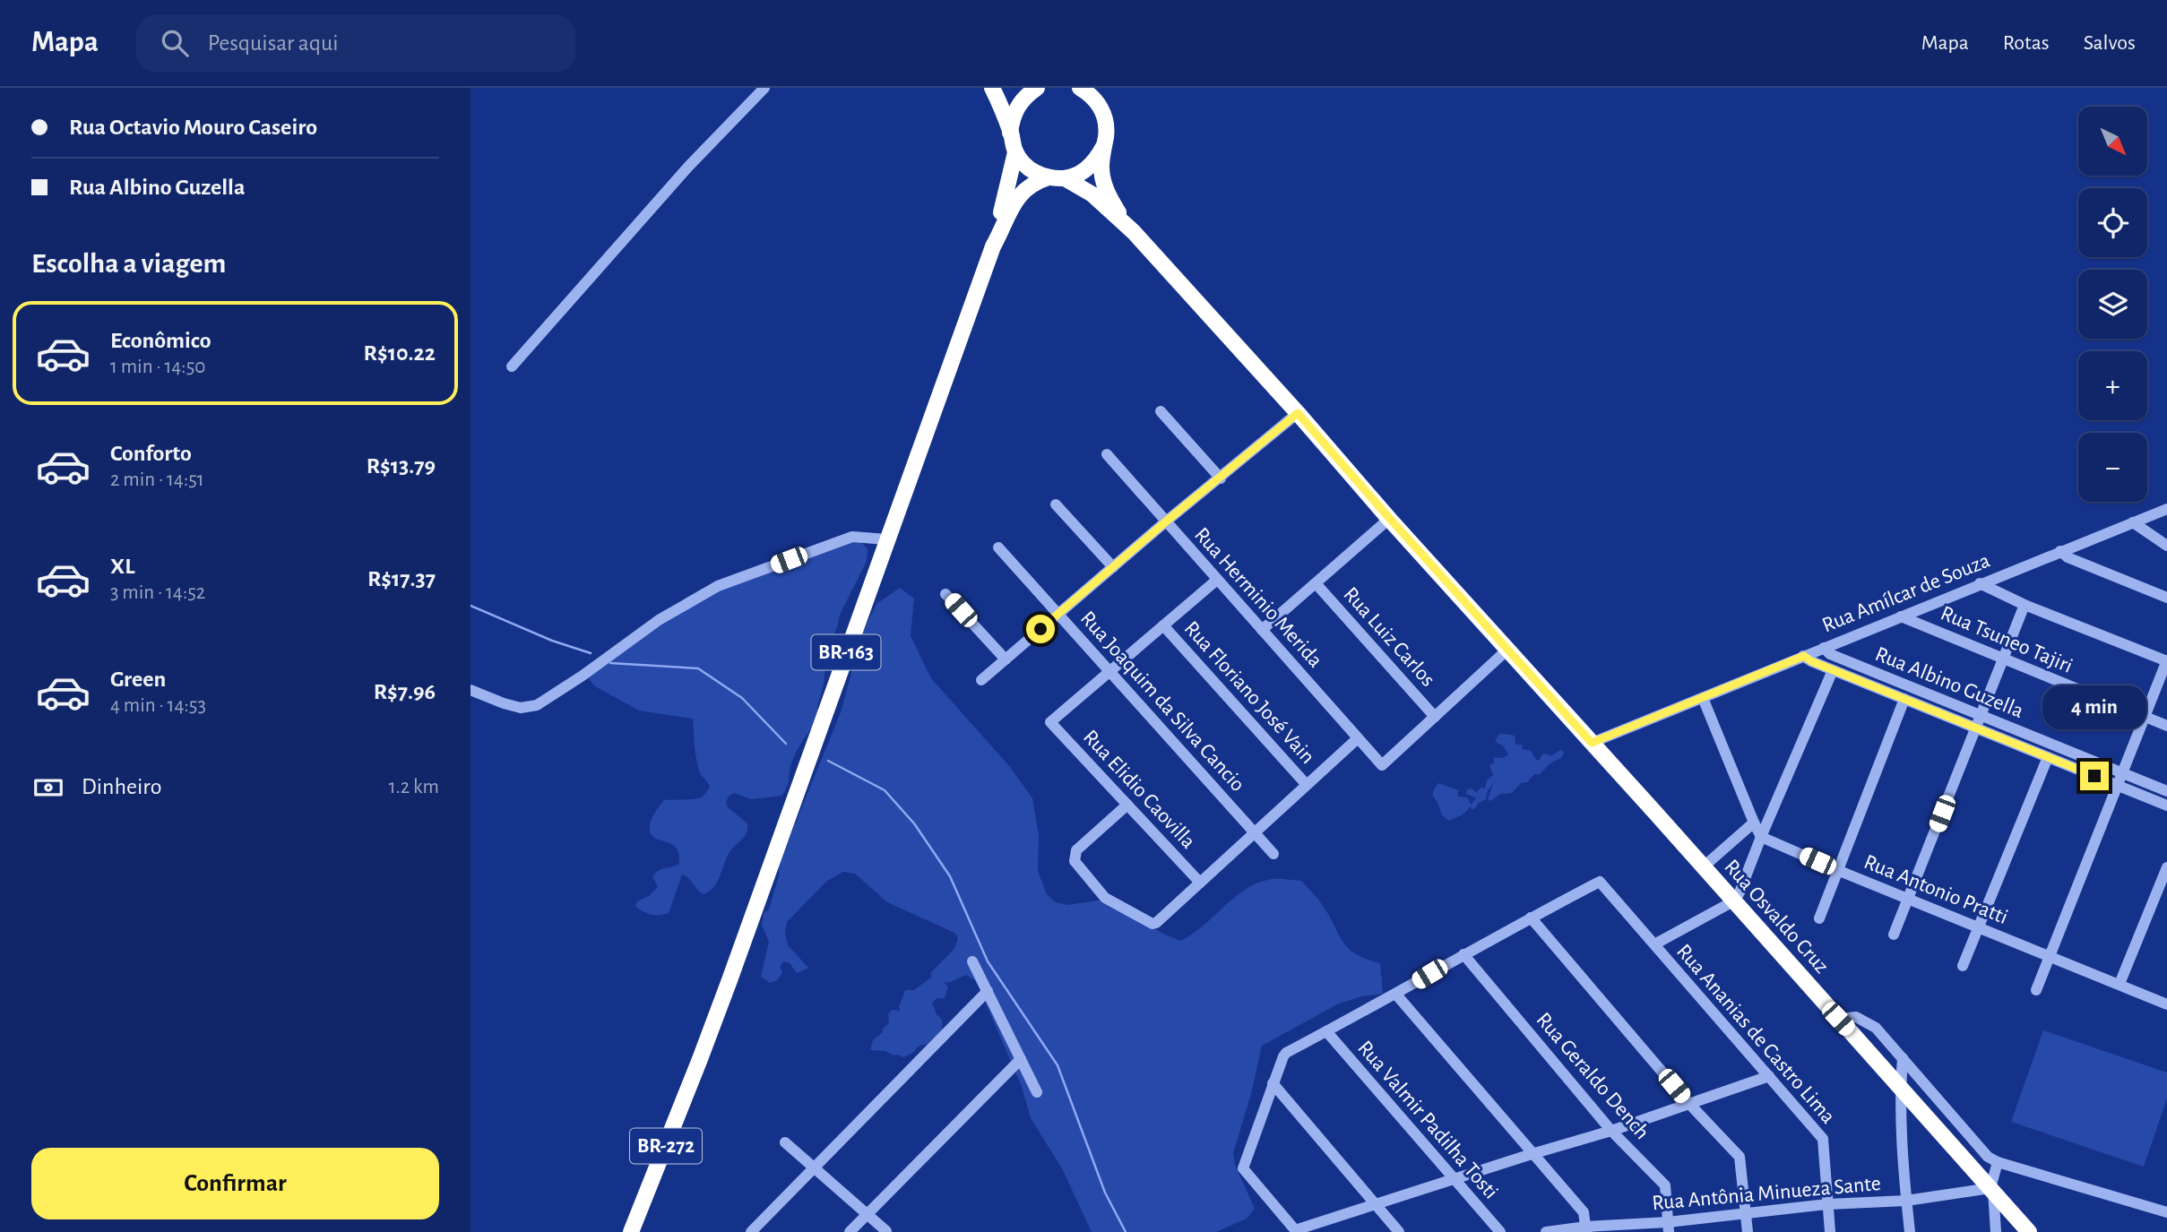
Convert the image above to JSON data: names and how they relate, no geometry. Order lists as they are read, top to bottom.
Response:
{
  "streets": {
    "highway": ["BR-163", "Rua Osvaldo Cruz", "BR-272"],
    "street": [
      "Rua Amílcar de Souza",
      "Rua Herminio Merida",
      "Rua Luiz Carlos",
      "Rua Tsuneo Tajiri",
      "Rua Albino Guzella",
      "Rua Floriano José Vain",
      "Rua Joaquim da Silva Cancio",
      "Rua Elidio Caovilla",
      "Rua Antonio Pratti",
      "Rua Ananias de Castro Lima",
      "Rua Geraldo Dench",
      "Rua Valmir Padilha Tosti",
      "Rua Antônia Minueza Sante"
    ]
  },
  "crossings": [
    ["Rua Amílcar de Souza", "Rua Tsuneo Tajiri"],
    ["Rua Amílcar de Souza", "Rua Albino Guzella"],
    ["Rua Amílcar de Souza", "Rua Osvaldo Cruz"],
    ["Rua Herminio Merida", "Rua Luiz Carlos"],
    ["BR-163", "BR-272"],
    ["Rua Joaquim da Silva Cancio", "Rua Elidio Caovilla"],
    ["Rua Osvaldo Cruz", "Rua Antônia Minueza Sante"],
    ["Rua Ananias de Castro Lima", "Rua Antônia Minueza Sante"],
    ["Rua Geraldo Dench", "Rua Antônia Minueza Sante"]
  ],
  "north": "bottom right",
  "page": {
    "header": "Mapa",
    "search": "Pesquisar aqui",
    "nav": ["Mapa", "Rotas", "Salvos"],
    "banner": ["Rua Octavio Mouro Caseiro", "Rua Albino Guzella"],
    "map_buttons": ["+", "−"],
    "heading": "Escolha a viagem",
    "list": [
      {
        "name": "Econômico",
        "note": "1 min · 14:50",
        "value": "R$10.22"
      },
      {
        "name": "Conforto",
        "note": "2 min · 14:51",
        "value": "R$13.79"
      },
      {
        "name": "XL",
        "note": "3 min · 14:52",
        "value": "R$17.37"
      },
      {
        "name": "Green",
        "note": "4 min · 14:53",
        "value": "R$7.96"
      }
    ],
    "bubble": "4 min",
    "pay": ["Dinheiro", "1.2 km"],
    "buttons": "Confirmar"
  }
}
